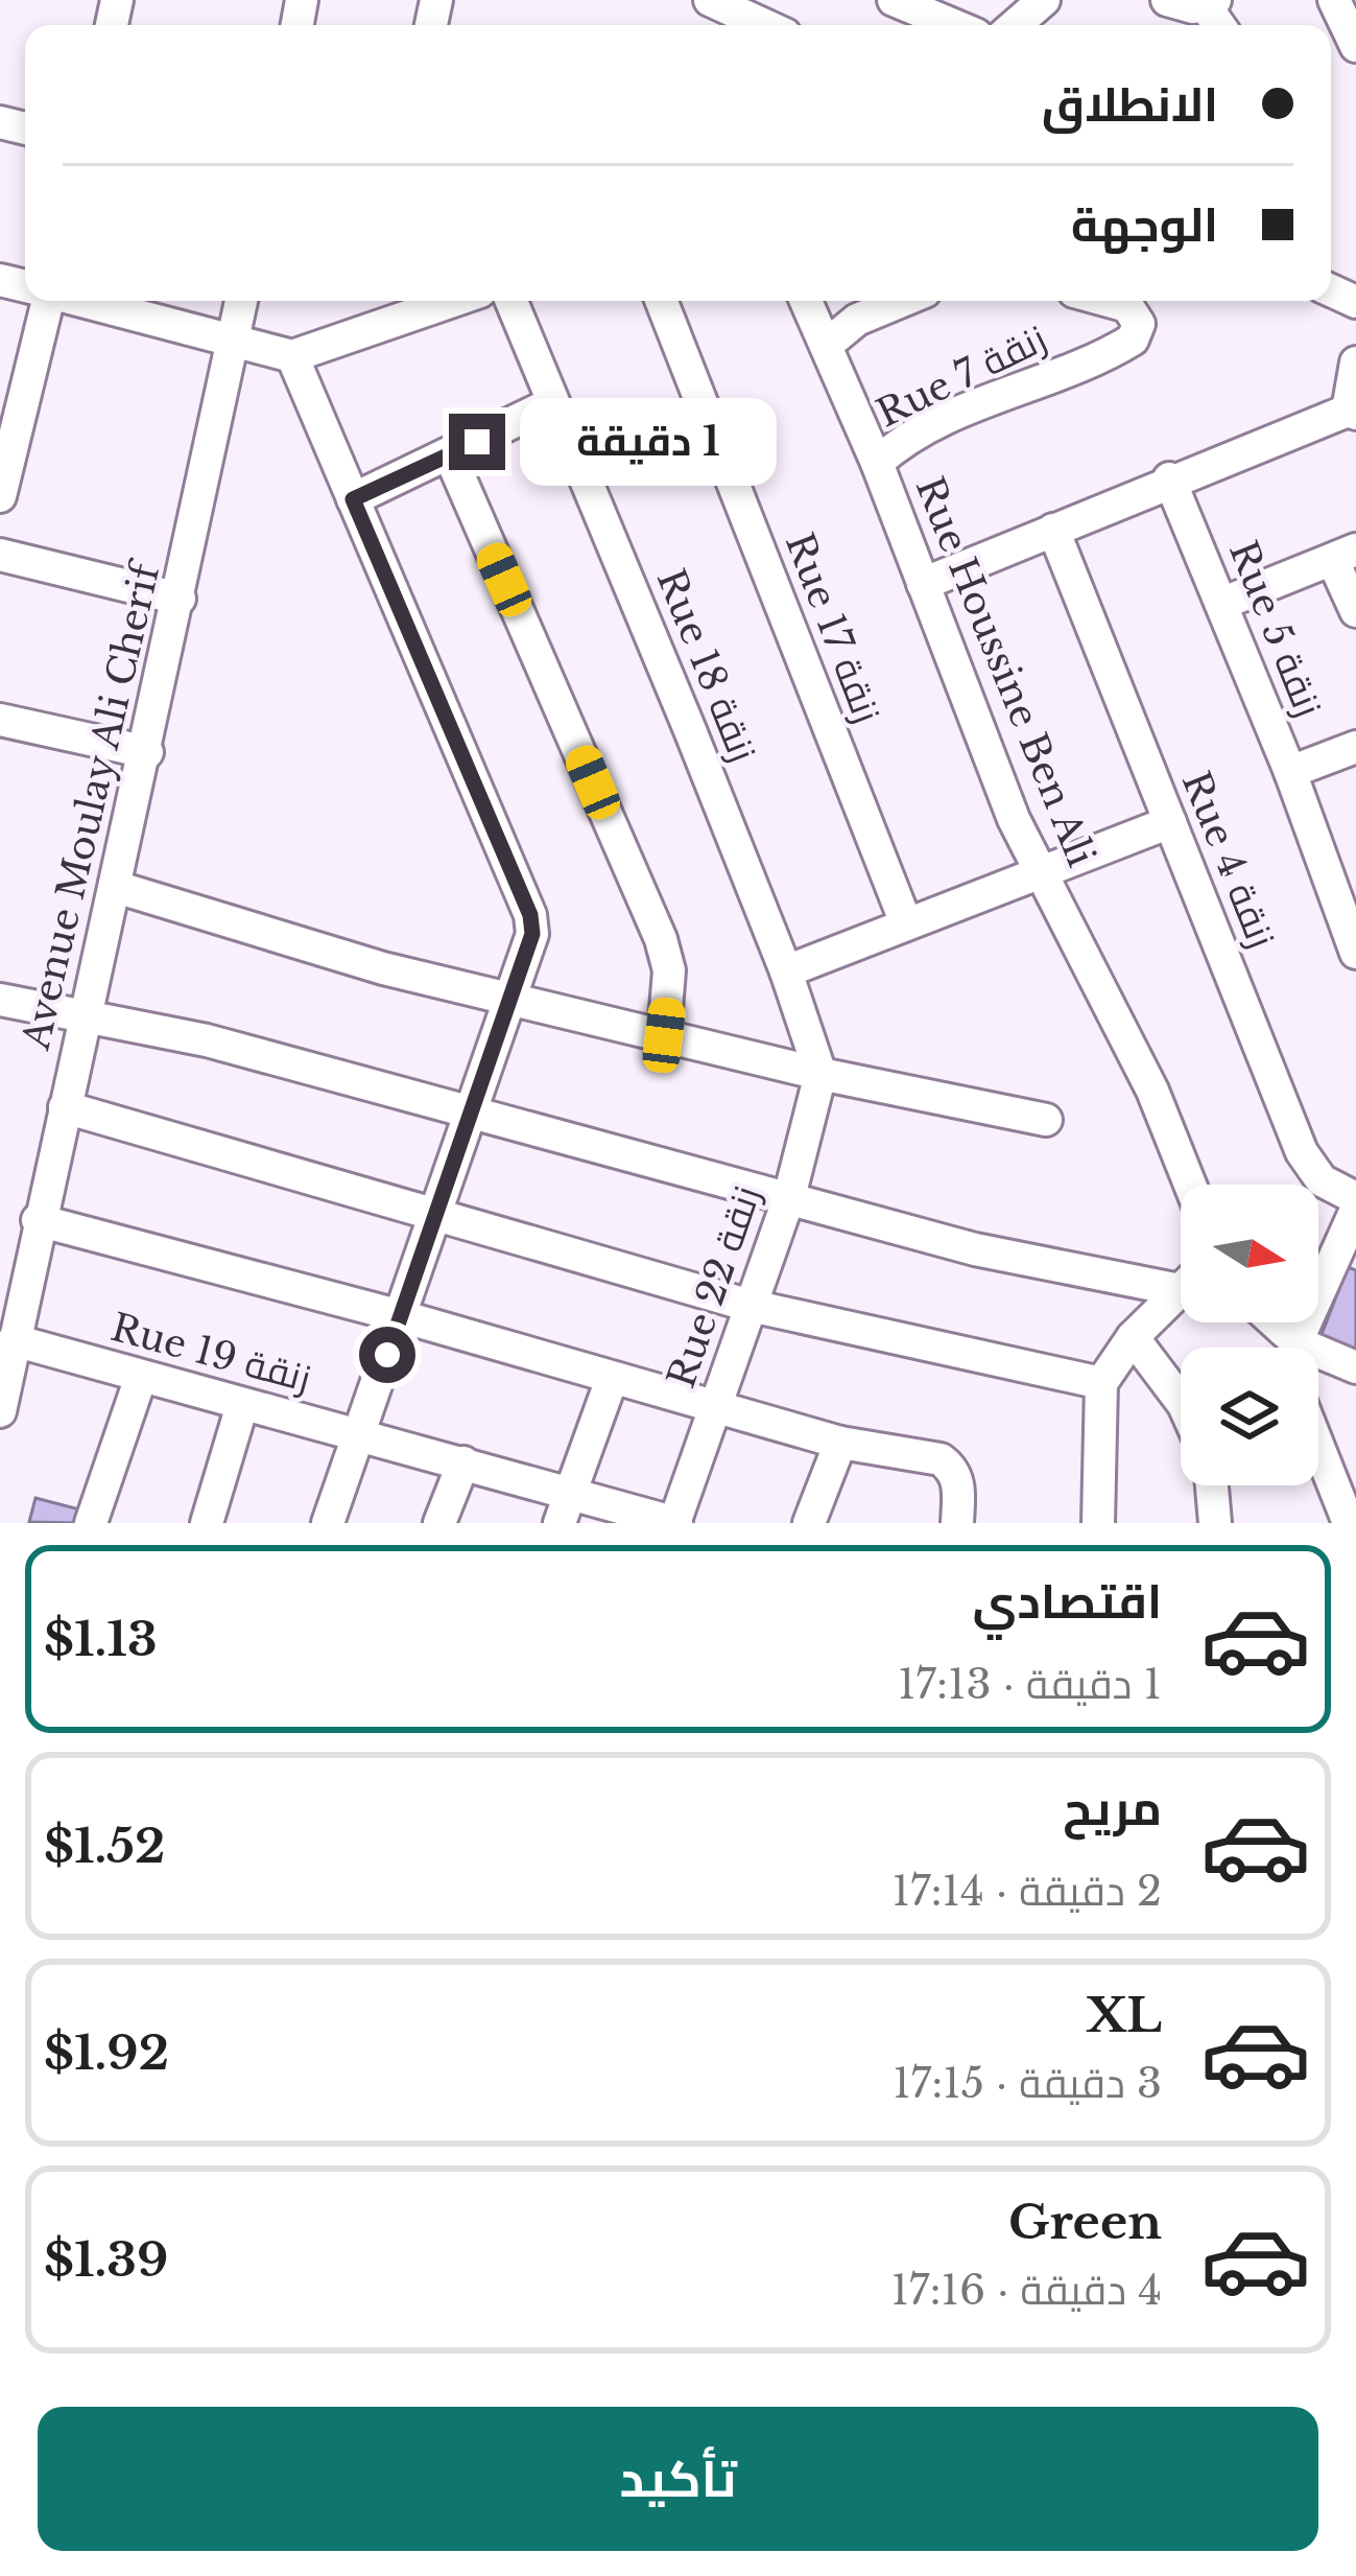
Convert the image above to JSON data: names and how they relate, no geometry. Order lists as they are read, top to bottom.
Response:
{
  "streets": {
    "street": [
      "Rue 7 زنقة",
      "Rue 17 زنقة",
      "Rue 5 زنقة",
      "Rue 18 زنقة",
      "Rue Houssine Ben Ali",
      "Avenue Moulay Ali Cherif",
      "Rue 4 زنقة",
      "Rue 22 زنقة",
      "Rue 19 زنقة"
    ]
  },
  "crossings": [
    ["Rue 7 زنقة", "Rue Houssine Ben Ali"],
    ["Rue 18 زنقة", "Rue 22 زنقة"],
    ["Avenue Moulay Ali Cherif", "Rue 19 زنقة"],
    ["Rue 22 زنقة", "Rue 19 زنقة"]
  ],
  "north": "right",
  "page": {
    "banner": ["الانطلاق", "الوجهة"],
    "bubble": "1 دقيقة",
    "list": [
      {
        "name": "اقتصادي",
        "note": "1 دقيقة · 17:13",
        "value": "$1.13"
      },
      {
        "name": "مريح",
        "note": "2 دقيقة · 17:14",
        "value": "$1.52"
      },
      {
        "name": "XL",
        "note": "3 دقيقة · 17:15",
        "value": "$1.92"
      },
      {
        "name": "Green",
        "note": "4 دقيقة · 17:16",
        "value": "$1.39"
      }
    ],
    "buttons": "تأكيد"
  }
}
